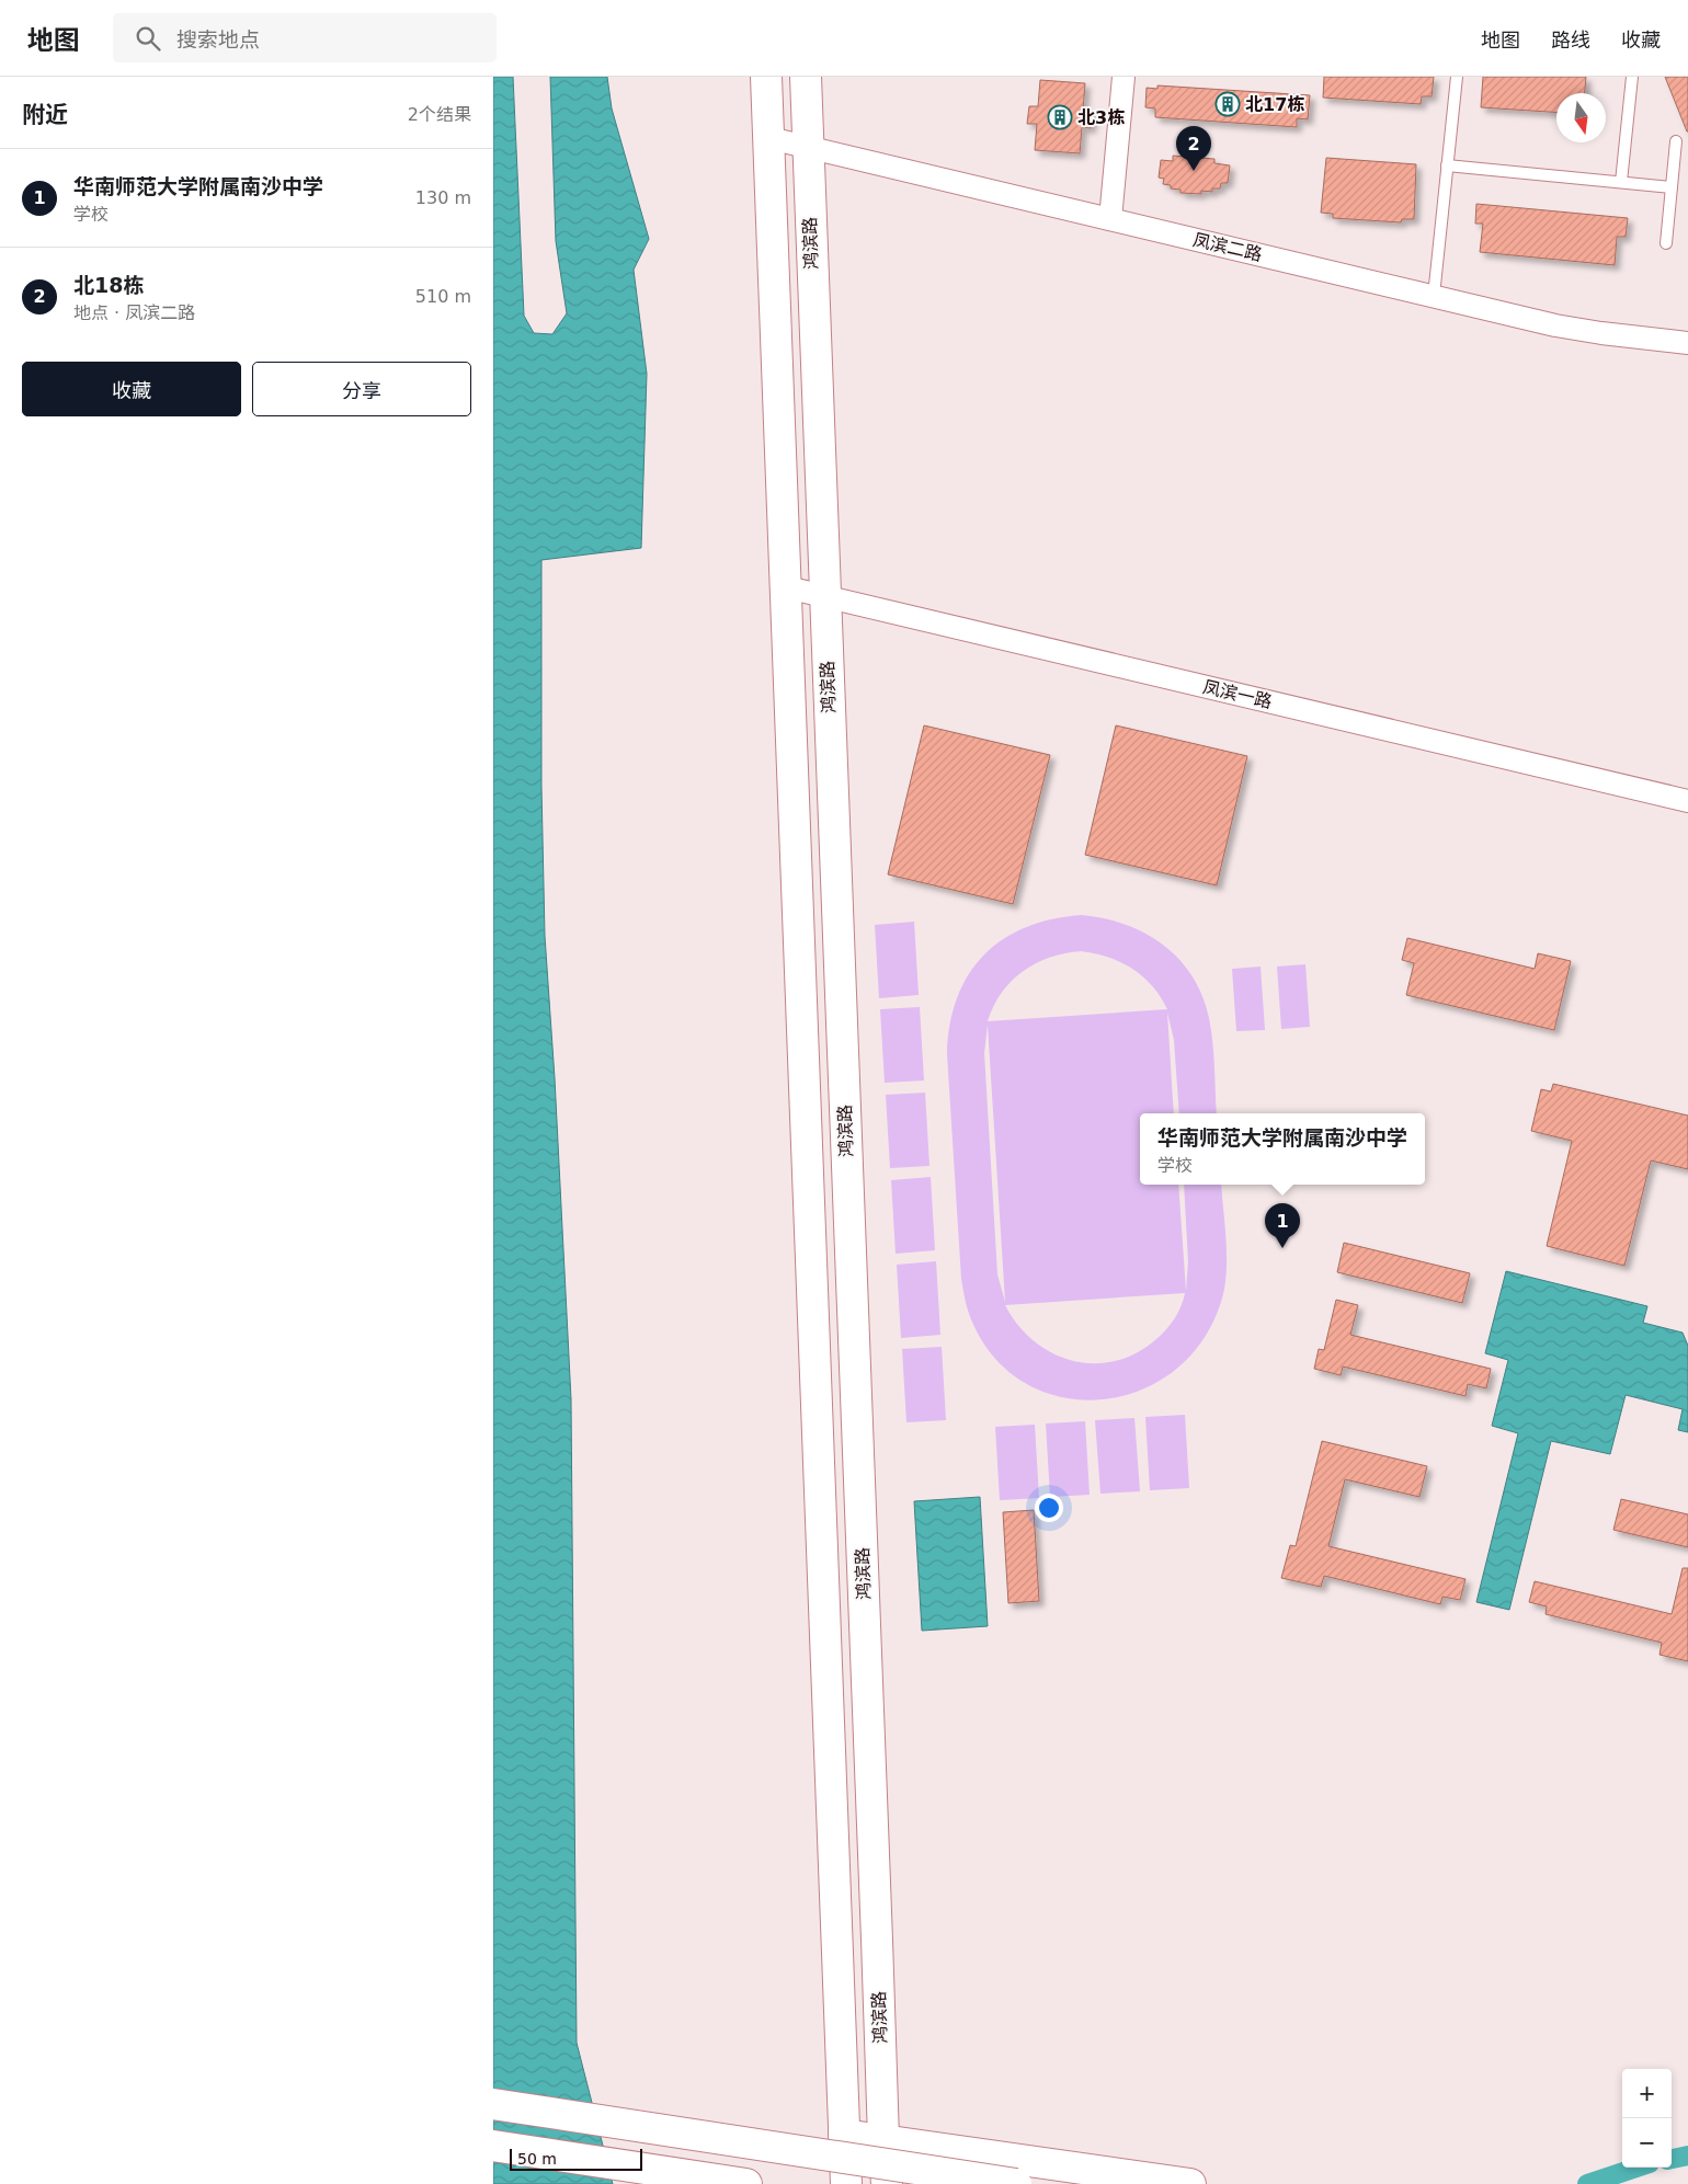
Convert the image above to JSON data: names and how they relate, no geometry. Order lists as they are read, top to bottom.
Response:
{
  "streets": {
    "street": ["鸿滨路", "凤滨二路", "凤滨一路"]
  },
  "crossings": [
    ["鸿滨路", "凤滨二路"],
    ["鸿滨路", "凤滨一路"]
  ],
  "places": {
    "building": ["北17栋", "北3栋"]
  },
  "scale_bar": "50 m",
  "north": "bottom",
  "page": {
    "header": "地图",
    "search": "搜索地点",
    "nav": ["地图", "路线", "收藏"],
    "heading": ["附近", "2个结果"],
    "pins": ["2", "1"],
    "list": [
      {
        "mark": "1",
        "name": "华南师范大学附属南沙中学",
        "note": "学校",
        "value": "130 m"
      },
      {
        "mark": "2",
        "name": "北18栋",
        "note": "地点 · 凤滨二路",
        "value": "510 m"
      }
    ],
    "buttons": ["收藏", "分享"],
    "popup": ["华南师范大学附属南沙中学", "学校"],
    "map_buttons": ["+", "−"],
    "scale": "50 m"
  }
}
